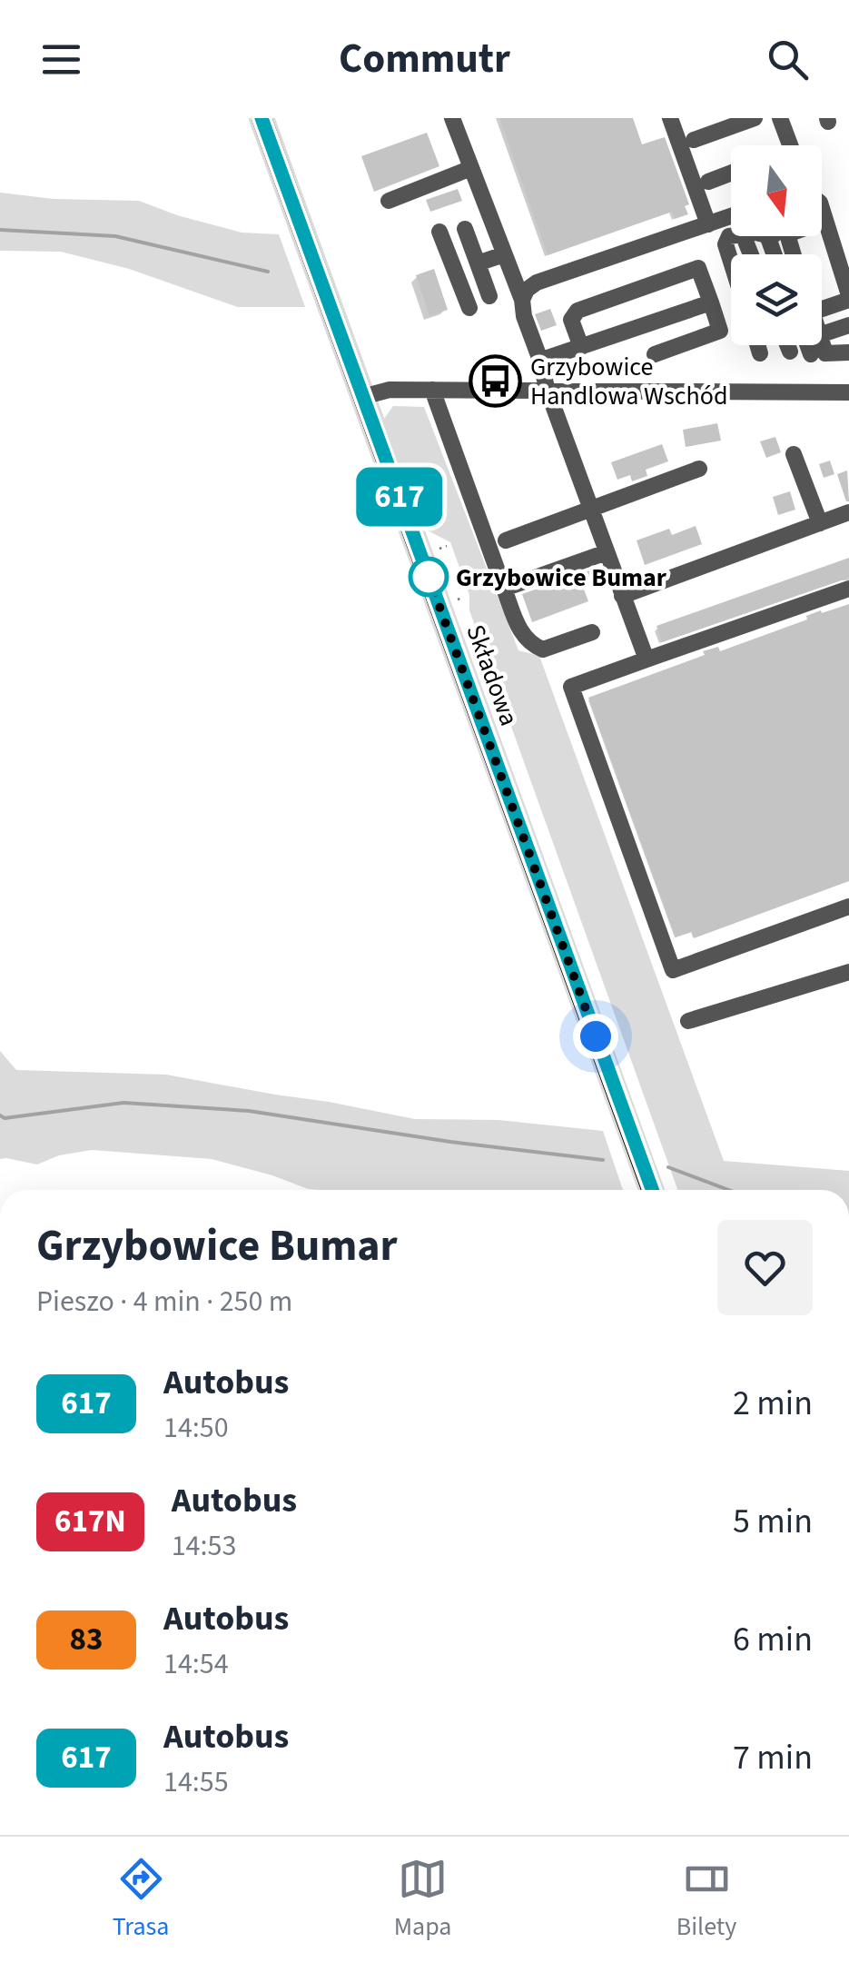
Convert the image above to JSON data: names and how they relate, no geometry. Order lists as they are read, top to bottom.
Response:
{
  "streets": {
    "main road": ["Składowa"]
  },
  "places": {
    "bus stop": ["Grzybowice Handlowa Wschód"],
    "other": ["Grzybowice Bumar"]
  },
  "lines": ["bus line 617"],
  "north": "bottom",
  "page": {
    "header": "Commutr",
    "on_map": "617",
    "heading": ["Grzybowice Bumar", "Pieszo · 4 min · 250 m"],
    "list": [
      {
        "mark": "617",
        "name": "Autobus",
        "note": "14:50",
        "value": "2 min"
      },
      {
        "mark": "617N",
        "name": "Autobus",
        "note": "14:53",
        "value": "5 min"
      },
      {
        "mark": "83",
        "name": "Autobus",
        "note": "14:54",
        "value": "6 min"
      },
      {
        "mark": "617",
        "name": "Autobus",
        "note": "14:55",
        "value": "7 min"
      }
    ],
    "tabs": ["Trasa", "Mapa", "Bilety"]
  }
}
